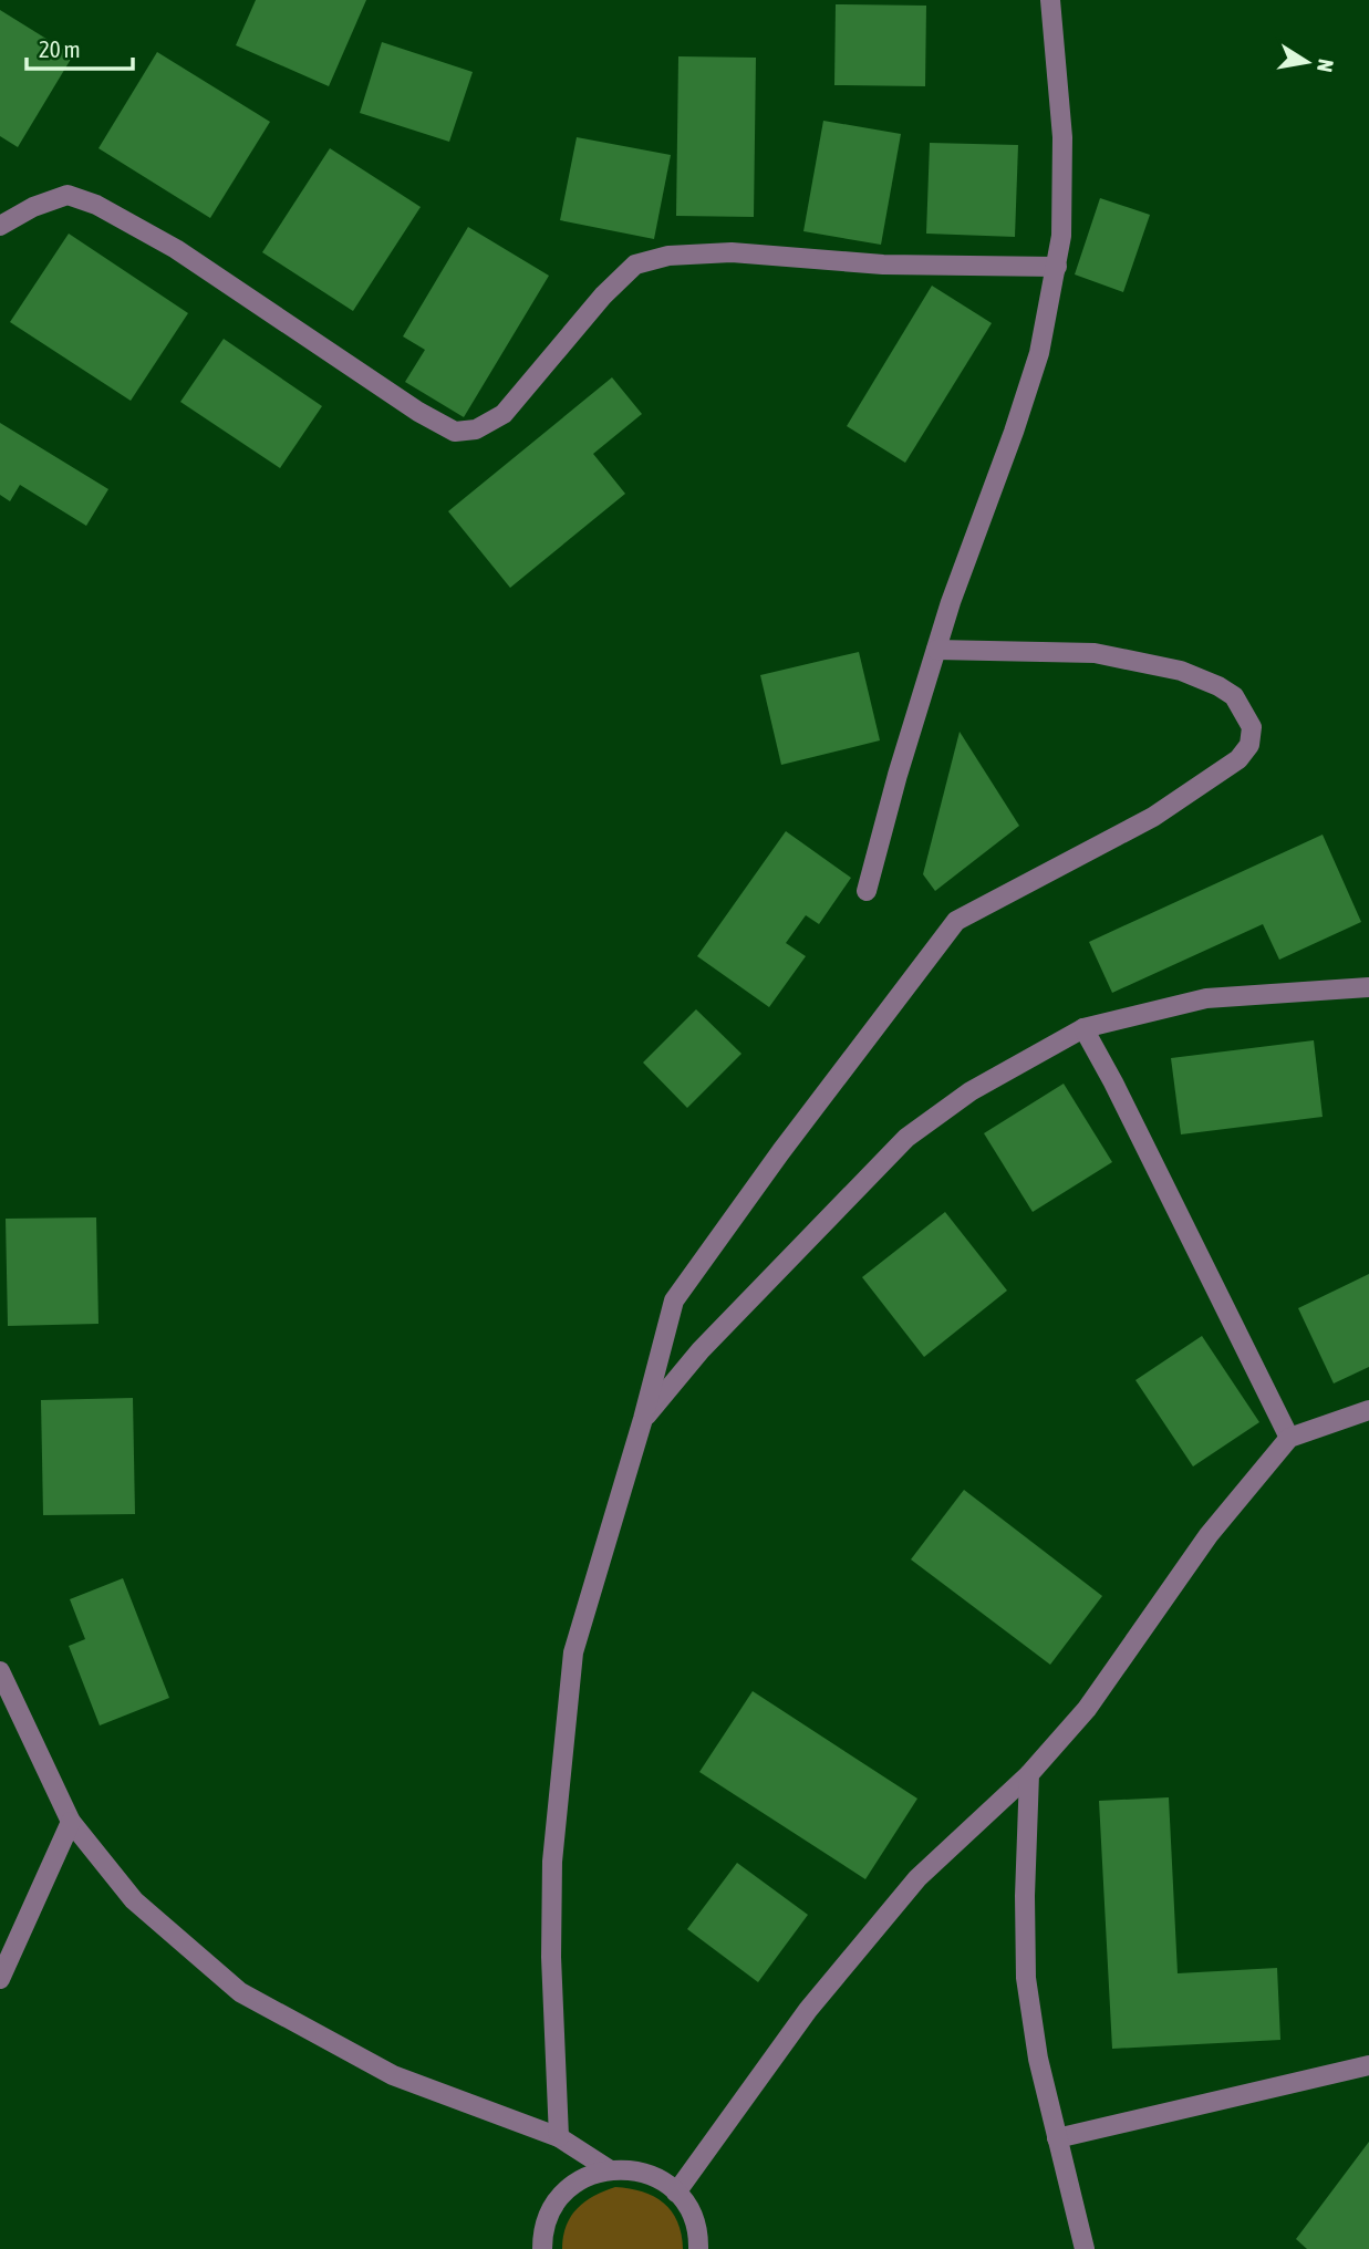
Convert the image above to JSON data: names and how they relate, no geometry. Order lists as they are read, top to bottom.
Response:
{
  "scale_bar": "20 m",
  "north": "right"
}
